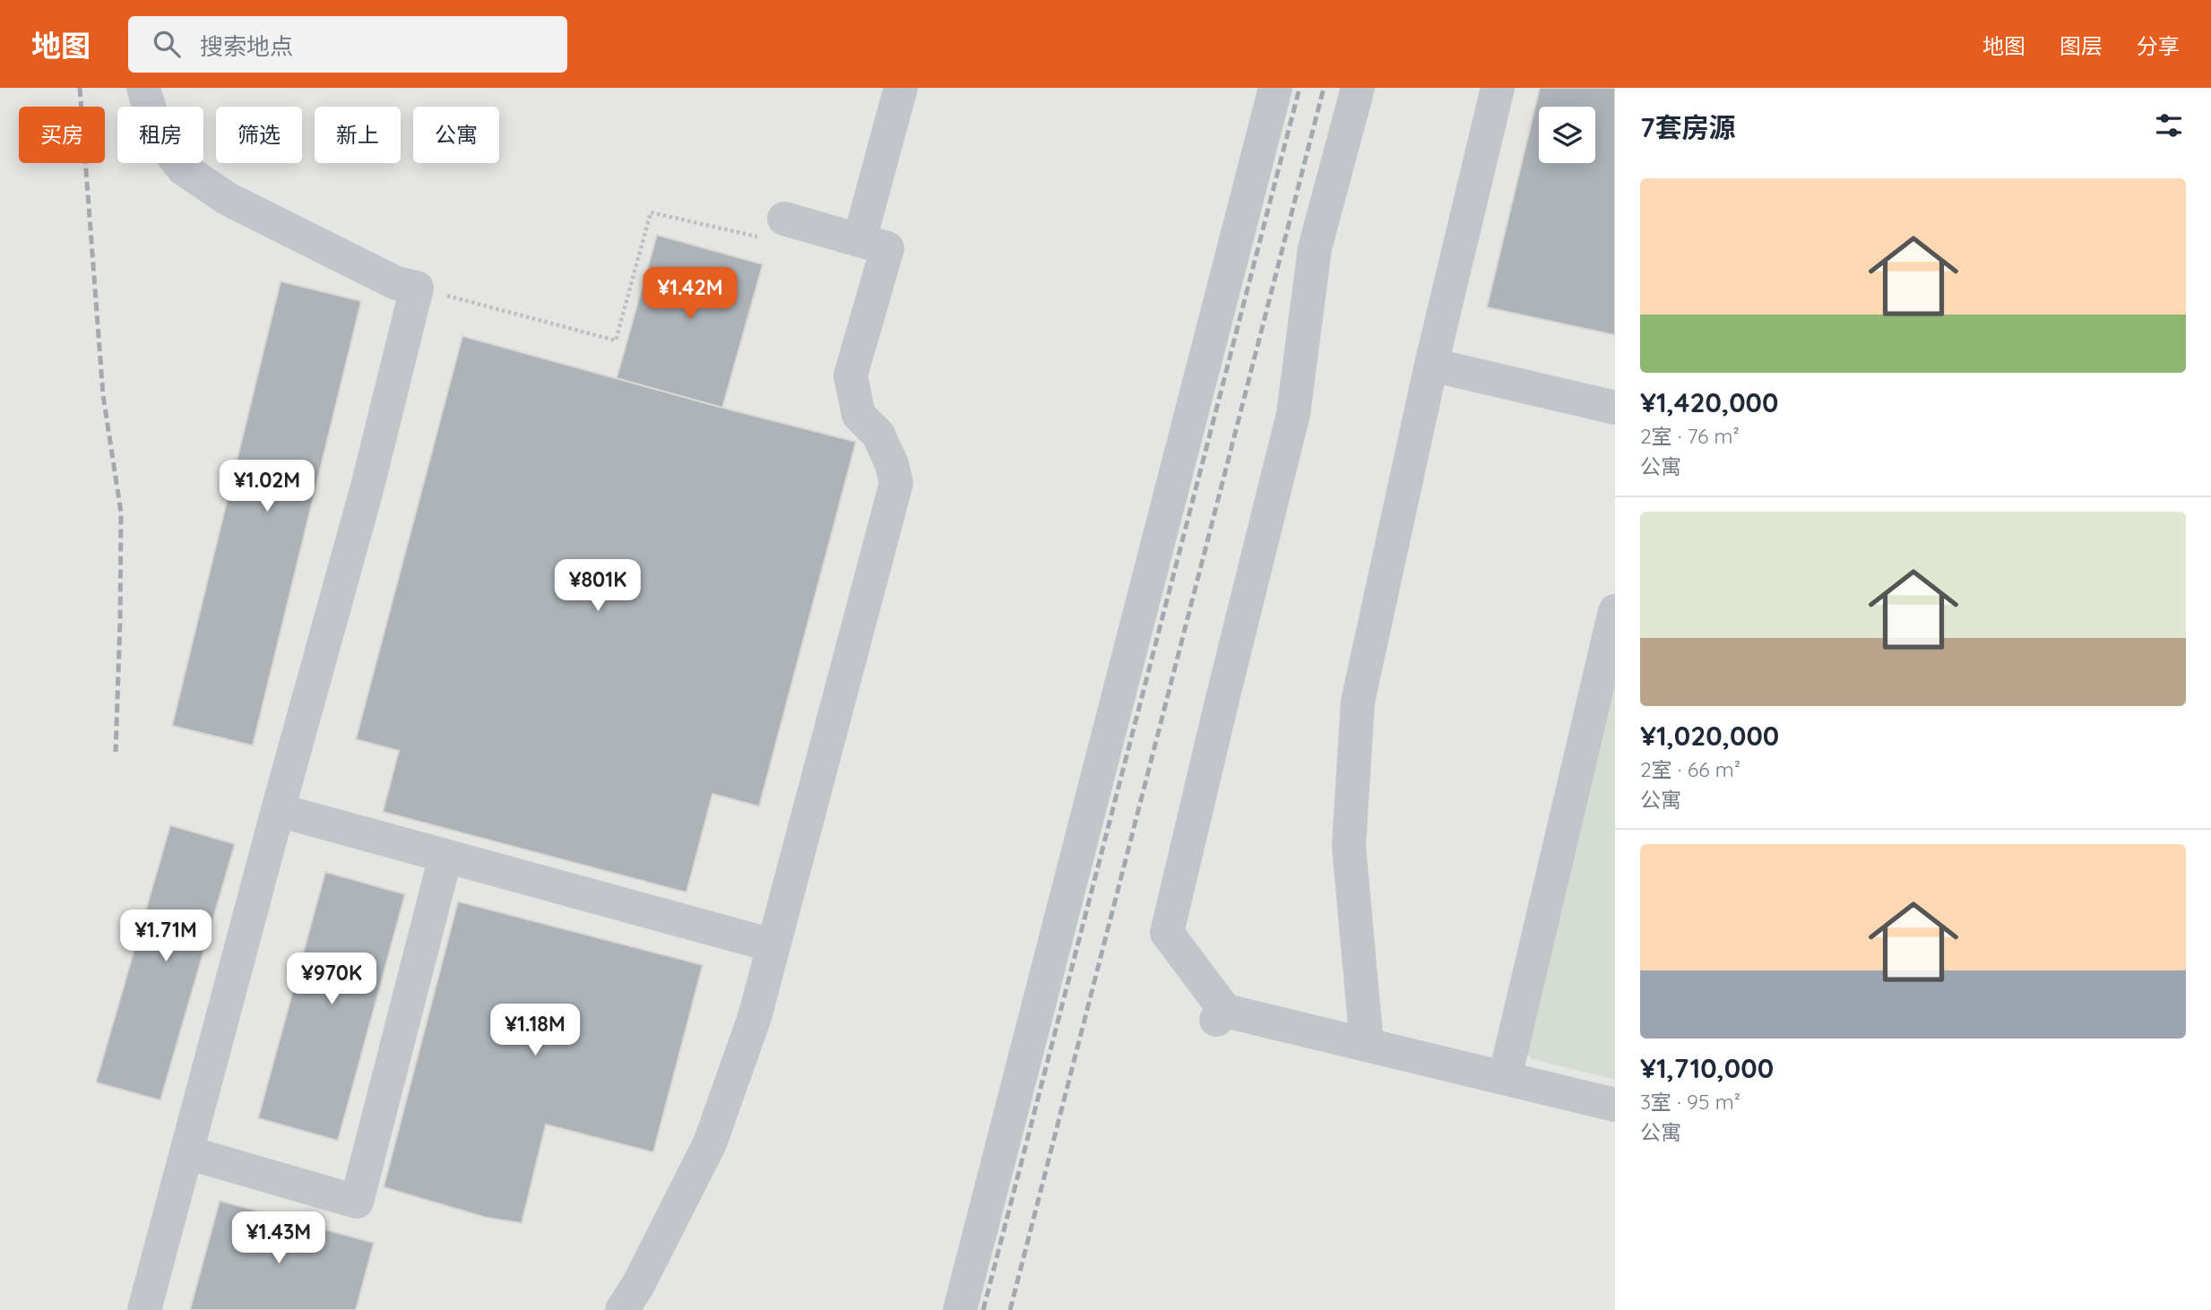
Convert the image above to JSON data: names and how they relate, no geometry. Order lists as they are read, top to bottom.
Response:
{
  "page": {
    "header": "地图",
    "search": "搜索地点",
    "nav": ["地图", "图层", "分享"],
    "heading": "7套房源",
    "chip": [
      "买房",
      "租房",
      "筛选",
      "新上",
      "公寓"
    ],
    "list": [
      {
        "name": "¥1,420,000",
        "note": "2室 · 76 m² · 公寓"
      },
      {
        "name": "¥1,020,000",
        "note": "2室 · 66 m² · 公寓"
      },
      {
        "name": "¥1,710,000",
        "note": "3室 · 95 m² · 公寓"
      }
    ],
    "price": [
      "¥1.42M",
      "¥1.02M",
      "¥801K",
      "¥1.71M",
      "¥970K",
      "¥1.18M",
      "¥1.43M"
    ]
  }
}
